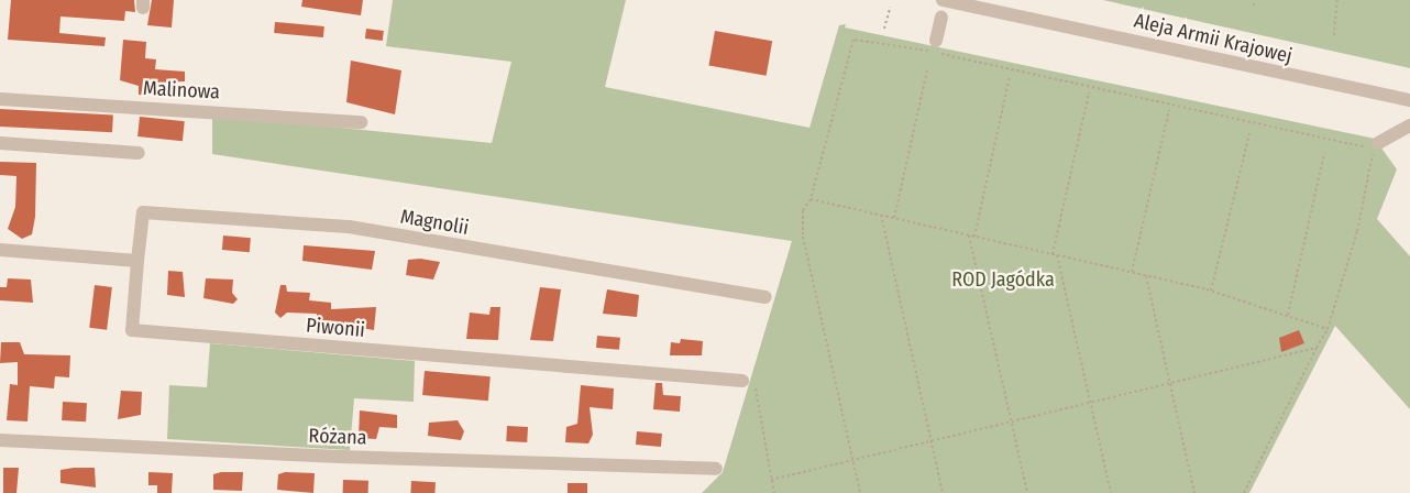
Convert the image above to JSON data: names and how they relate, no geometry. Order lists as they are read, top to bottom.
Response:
{
  "streets": {
    "street": [
      "Aleja Armii Krajowej",
      "Malinowa",
      "Magnolii",
      "Piwonii",
      "Różana"
    ]
  },
  "crossings": [
    ["Magnolii", "Piwonii"]
  ],
  "parks": ["ROD Jagódka"]
}
